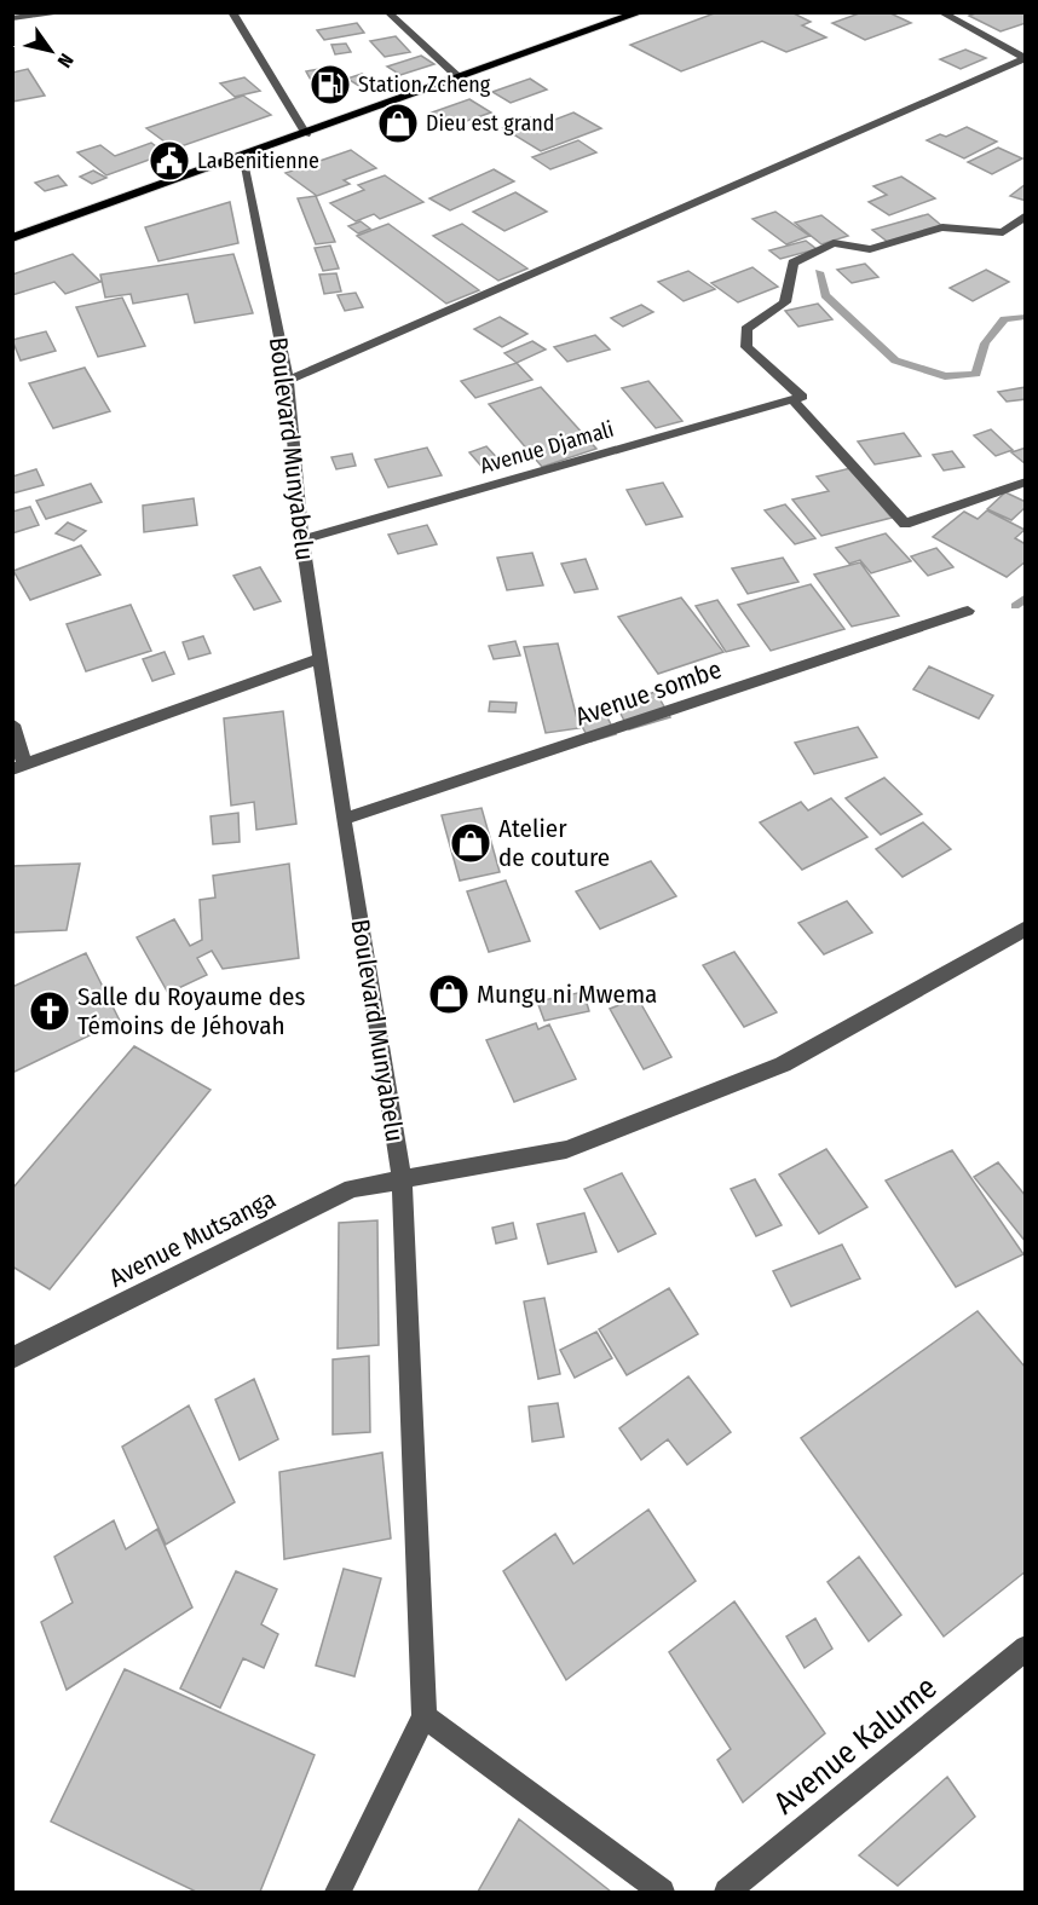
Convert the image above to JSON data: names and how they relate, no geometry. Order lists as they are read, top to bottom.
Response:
{
  "streets": {
    "street": [
      "Avenue Djamali",
      "Boulevard Munyabelu",
      "Avenue sombe",
      "Avenue Mutsanga",
      "Avenue Kalume"
    ]
  },
  "crossings": [
    ["Avenue Djamali", "Boulevard Munyabelu"],
    ["Boulevard Munyabelu", "Avenue sombe"],
    ["Boulevard Munyabelu", "Avenue Mutsanga"]
  ],
  "places": {
    "fuel station": ["Station Zcheng"],
    "shop": ["Dieu est grand", "Atelier de couture", "Mungu ni Mwema"],
    "public building": ["La Benitienne"],
    "church": ["Salle du Royaume des Témoins de Jéhovah"]
  },
  "north": "bottom right"
}
